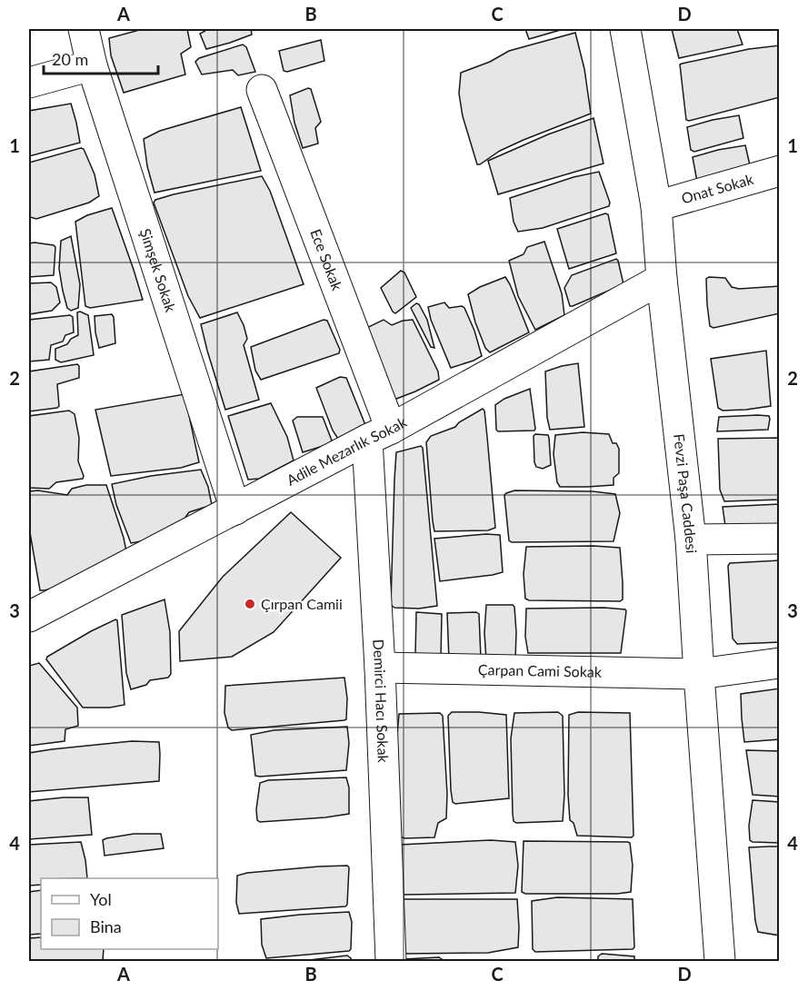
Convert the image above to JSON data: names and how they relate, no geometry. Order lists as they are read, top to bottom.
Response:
{
  "streets": {
    "street": [
      "Onat Sokak",
      "Ece Sokak",
      "Şimşek Sokak",
      "Adile Mezarlık Sokak",
      "Fevzi Paşa Caddesi",
      "Çarpan Cami Sokak",
      "Demirci Hacı Sokak"
    ]
  },
  "crossings": [
    ["Onat Sokak", "Fevzi Paşa Caddesi"],
    ["Ece Sokak", "Adile Mezarlık Sokak"],
    ["Ece Sokak", "Demirci Hacı Sokak"],
    ["Şimşek Sokak", "Adile Mezarlık Sokak"],
    ["Adile Mezarlık Sokak", "Fevzi Paşa Caddesi"],
    ["Adile Mezarlık Sokak", "Demirci Hacı Sokak"],
    ["Fevzi Paşa Caddesi", "Çarpan Cami Sokak"],
    ["Çarpan Cami Sokak", "Demirci Hacı Sokak"]
  ],
  "places": ["Çırpan Camii"],
  "legend": ["Yol", "Bina"],
  "scale_bar": "20 m",
  "grid": {
    "columns": [
      "A",
      "B",
      "C",
      "D"
    ],
    "rows": [
      "1",
      "2",
      "3",
      "4"
    ]
  }
}
